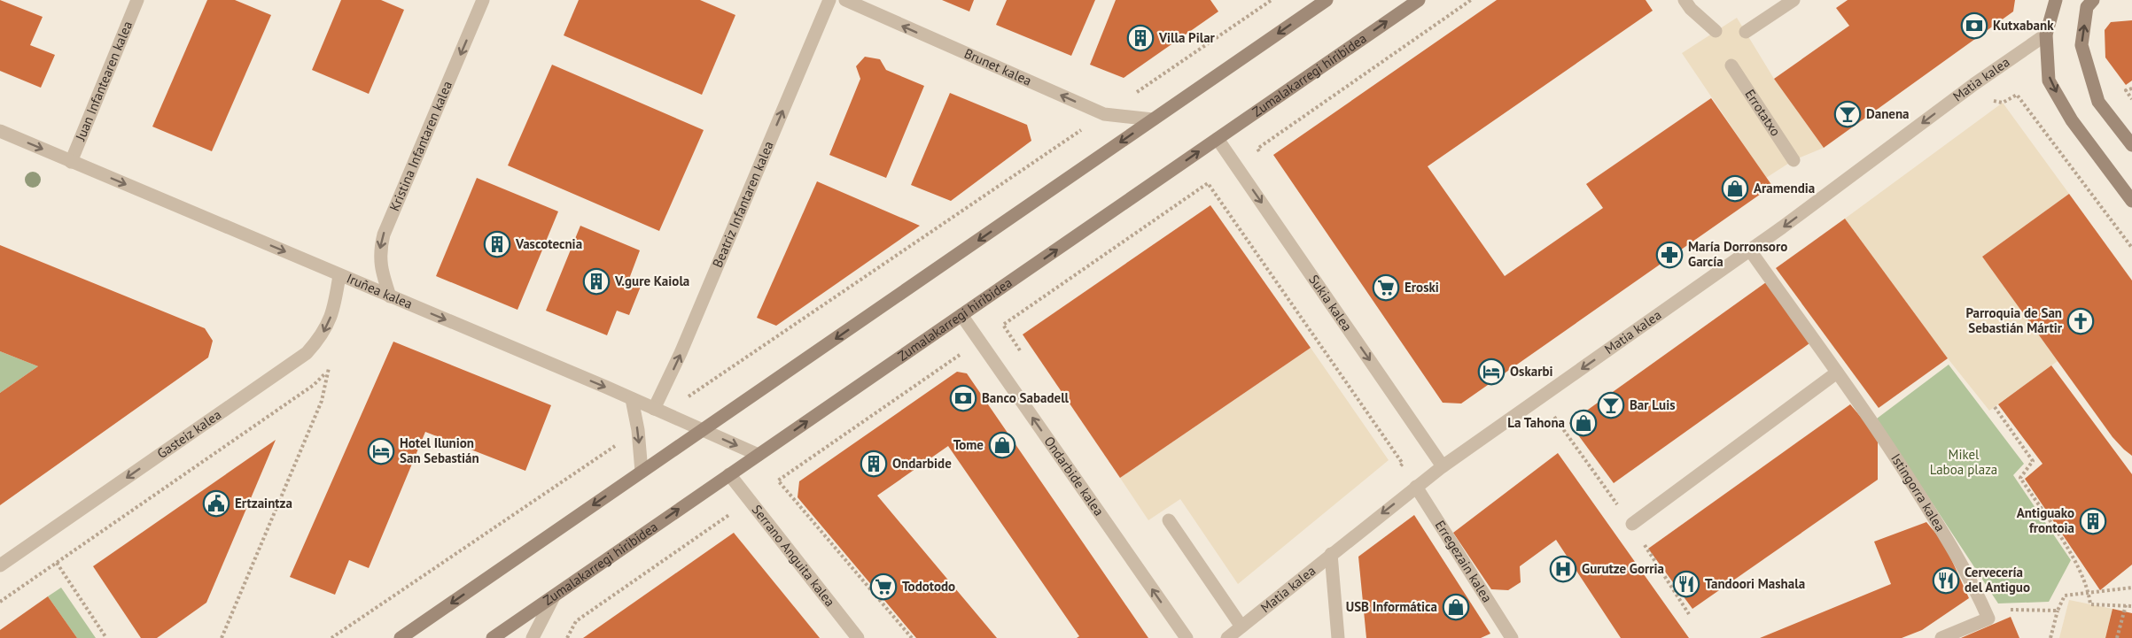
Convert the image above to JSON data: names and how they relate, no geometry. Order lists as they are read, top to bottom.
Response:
{
  "streets": {
    "main road": ["Zumalakarregi hiribidea"],
    "street": [
      "Brunet kalea",
      "Matia kalea",
      "Juan Infantearen kalea",
      "Errotatxo",
      "Kristina Infantaren kalea",
      "Beatriz Infantaren kalea",
      "Iruñea kalea",
      "Sukia kalea",
      "Gasteiz kalea",
      "Ondarbide kalea",
      "Istingorra kalea",
      "Serrano Anguita kalea",
      "Erregezain kalea"
    ]
  },
  "crossings": [
    ["Zumalakarregi hiribidea", "Iruñea kalea"],
    ["Zumalakarregi hiribidea", "Sukia kalea"],
    ["Zumalakarregi hiribidea", "Ondarbide kalea"],
    ["Zumalakarregi hiribidea", "Serrano Anguita kalea"],
    ["Matia kalea", "Sukia kalea"],
    ["Matia kalea", "Istingorra kalea"],
    ["Matia kalea", "Erregezain kalea"],
    ["Juan Infantearen kalea", "Iruñea kalea"],
    ["Kristina Infantaren kalea", "Iruñea kalea"],
    ["Beatriz Infantaren kalea", "Iruñea kalea"],
    ["Iruñea kalea", "Gasteiz kalea"]
  ],
  "one_way": [
    "Brunet kalea",
    "Matia kalea",
    "Kristina Infantaren kalea",
    "Beatriz Infantaren kalea",
    "Iruñea kalea",
    "Sukia kalea",
    "Gasteiz kalea",
    "Ondarbide kalea"
  ],
  "parks": ["Mikel Laboa plaza"],
  "places": {
    "bank": ["Kutxabank", "Banco Sabadell"],
    "building": [
      "Villa Pilar",
      "Vascotecnia",
      "V.gure Kaiola",
      "Ondarbide",
      "Antiguako frontoia"
    ],
    "bar": ["Danena", "Bar Luis"],
    "shop": [
      "Aramendia",
      "La Tahona",
      "Tome",
      "USB Informática"
    ],
    "pharmacy": ["María Dorronsoro García"],
    "supermarket": ["Eroski", "Todotodo"],
    "church": ["Parroquia de San Sebastián Mártir"],
    "hotel": ["Oskarbi", "Hotel Ilunion San Sebastián"],
    "public building": ["Ertzaintza"],
    "hospital": ["Gurutze Gorria"],
    "restaurant": ["Cervecería del Antiguo", "Tandoori Mashala"]
  }
}
